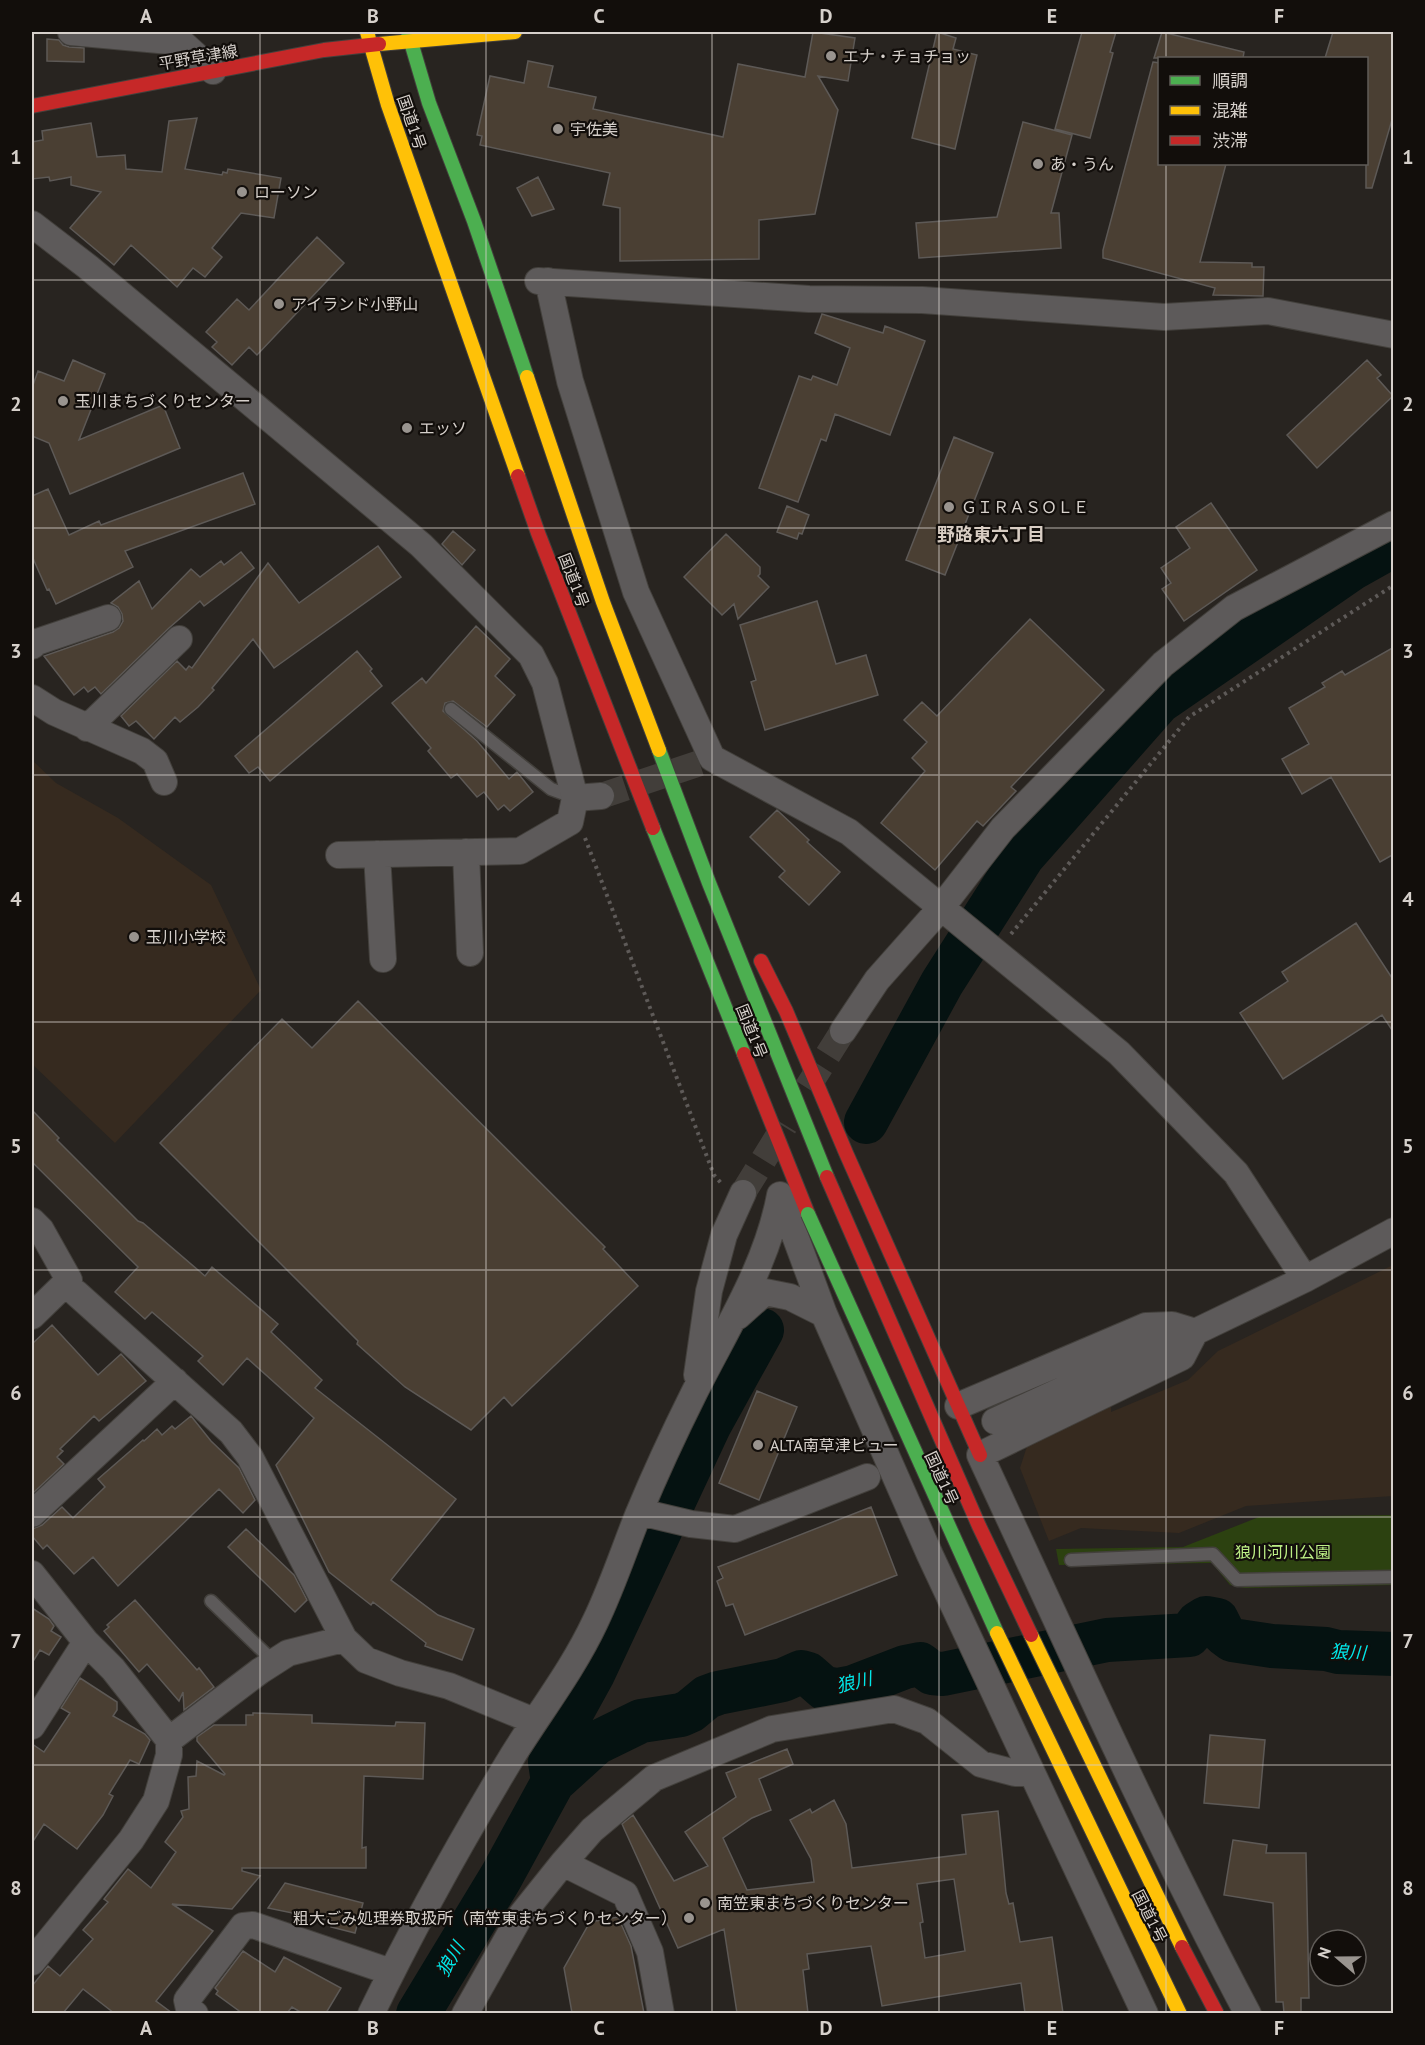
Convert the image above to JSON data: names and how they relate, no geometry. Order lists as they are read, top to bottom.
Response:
{
  "streets": {
    "main road": ["平野草津線", "国道1号"]
  },
  "crossings": [
    ["平野草津線", "国道1号"]
  ],
  "districts": ["野路東六丁目"],
  "water": ["狼川"],
  "parks": ["狼川河川公園"],
  "places": [
    "エナ・チョチョッ",
    "宇佐美",
    "あ・うん",
    "ローソン",
    "アイランド小野山",
    "玉川まちづくりセンター",
    "エッソ",
    "ＧＩＲＡＳＯＬＥ",
    "玉川小学校",
    "ALTA南草津ビュー",
    "南笠東まちづくりセンター",
    "粗大ごみ処理券取扱所（南笠東まちづくりセンター）"
  ],
  "legend": ["順調", "混雑", "渋滞"],
  "north": "left",
  "grid": {
    "columns": [
      "A",
      "B",
      "C",
      "D",
      "E",
      "F"
    ],
    "rows": [
      "1",
      "2",
      "3",
      "4",
      "5",
      "6",
      "7",
      "8"
    ]
  }
}
